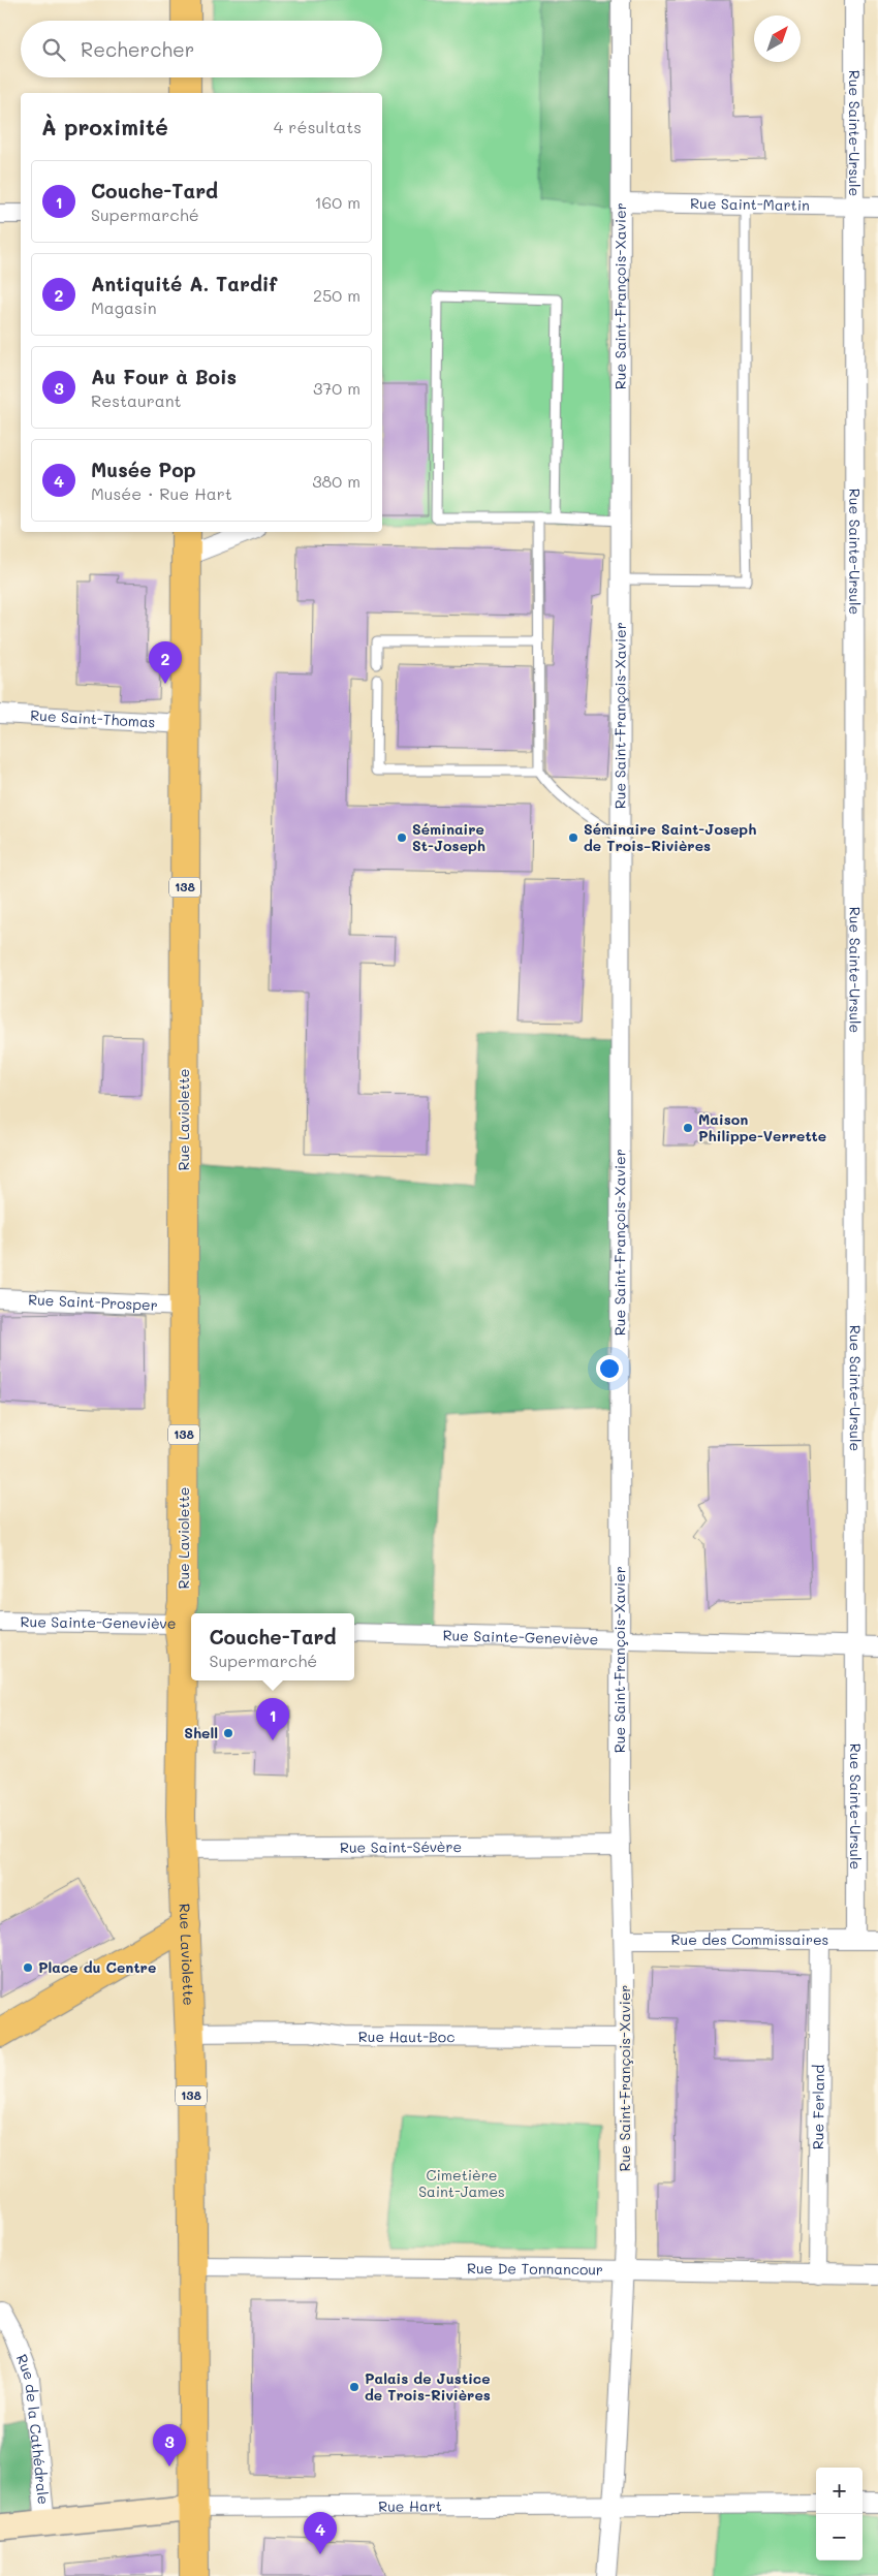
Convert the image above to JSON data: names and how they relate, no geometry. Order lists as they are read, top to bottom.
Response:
{
  "streets": {
    "main road": ["138", "Rue Laviolette"],
    "street": [
      "Rue Sainte-Ursule",
      "Rue Saint-Martin",
      "Rue Saint-François-Xavier",
      "Rue Saint-Thomas",
      "Rue Saint-Prosper",
      "Rue Sainte-Geneviève",
      "Rue Saint-Sévère",
      "Rue des Commissaires",
      "Rue Haut-Boc",
      "Rue Ferland",
      "Rue De Tonnancour",
      "Rue de la Cathédrale",
      "Rue Hart"
    ]
  },
  "crossings": [
    ["Rue Sainte-Ursule", "Rue Saint-Martin"],
    ["Rue Sainte-Ursule", "Rue Sainte-Geneviève"],
    ["Rue Sainte-Ursule", "Rue des Commissaires"],
    ["Rue Saint-Martin", "Rue Saint-François-Xavier"],
    ["Rue Saint-François-Xavier", "Rue Sainte-Geneviève"],
    ["Rue Saint-François-Xavier", "Rue Saint-Sévère"],
    ["Rue Saint-François-Xavier", "Rue des Commissaires"],
    ["Rue Saint-François-Xavier", "Rue Haut-Boc"],
    ["Rue Saint-François-Xavier", "Rue De Tonnancour"],
    ["Rue Saint-François-Xavier", "Rue Hart"],
    ["Rue Saint-Thomas", "Rue Laviolette"],
    ["Rue Laviolette", "Rue Saint-Prosper"],
    ["Rue Laviolette", "Rue Sainte-Geneviève"],
    ["Rue Laviolette", "Rue Saint-Sévère"],
    ["Rue Laviolette", "Rue Haut-Boc"],
    ["Rue Laviolette", "Rue De Tonnancour"],
    ["Rue Laviolette", "Rue Hart"],
    ["Rue des Commissaires", "Rue Ferland"],
    ["Rue Ferland", "Rue De Tonnancour"],
    ["Rue de la Cathédrale", "Rue Hart"]
  ],
  "parks": ["Cimetière Saint-James"],
  "places": [
    "Séminaire St-Joseph",
    "Séminaire Saint-Joseph de Trois‑Rivières",
    "Maison Philippe-Verrette",
    "Shell",
    "Place du Centre",
    "Palais de Justice de Trois-Rivières"
  ],
  "north": "top right",
  "page": {
    "search": "Rechercher",
    "heading": ["À proximité", "4 résultats"],
    "list": [
      {
        "mark": "1",
        "name": "Couche-Tard",
        "note": "Supermarché",
        "value": "160 m"
      },
      {
        "mark": "2",
        "name": "Antiquité A. Tardif",
        "note": "Magasin",
        "value": "250 m"
      },
      {
        "mark": "3",
        "name": "Au Four à Bois",
        "note": "Restaurant",
        "value": "370 m"
      },
      {
        "mark": "4",
        "name": "Musée Pop",
        "note": "Musée · Rue Hart",
        "value": "380 m"
      }
    ],
    "pins": [
      "2",
      "1",
      "3",
      "4"
    ],
    "popup": ["Couche-Tard", "Supermarché"],
    "map_buttons": ["+", "−"]
  }
}
